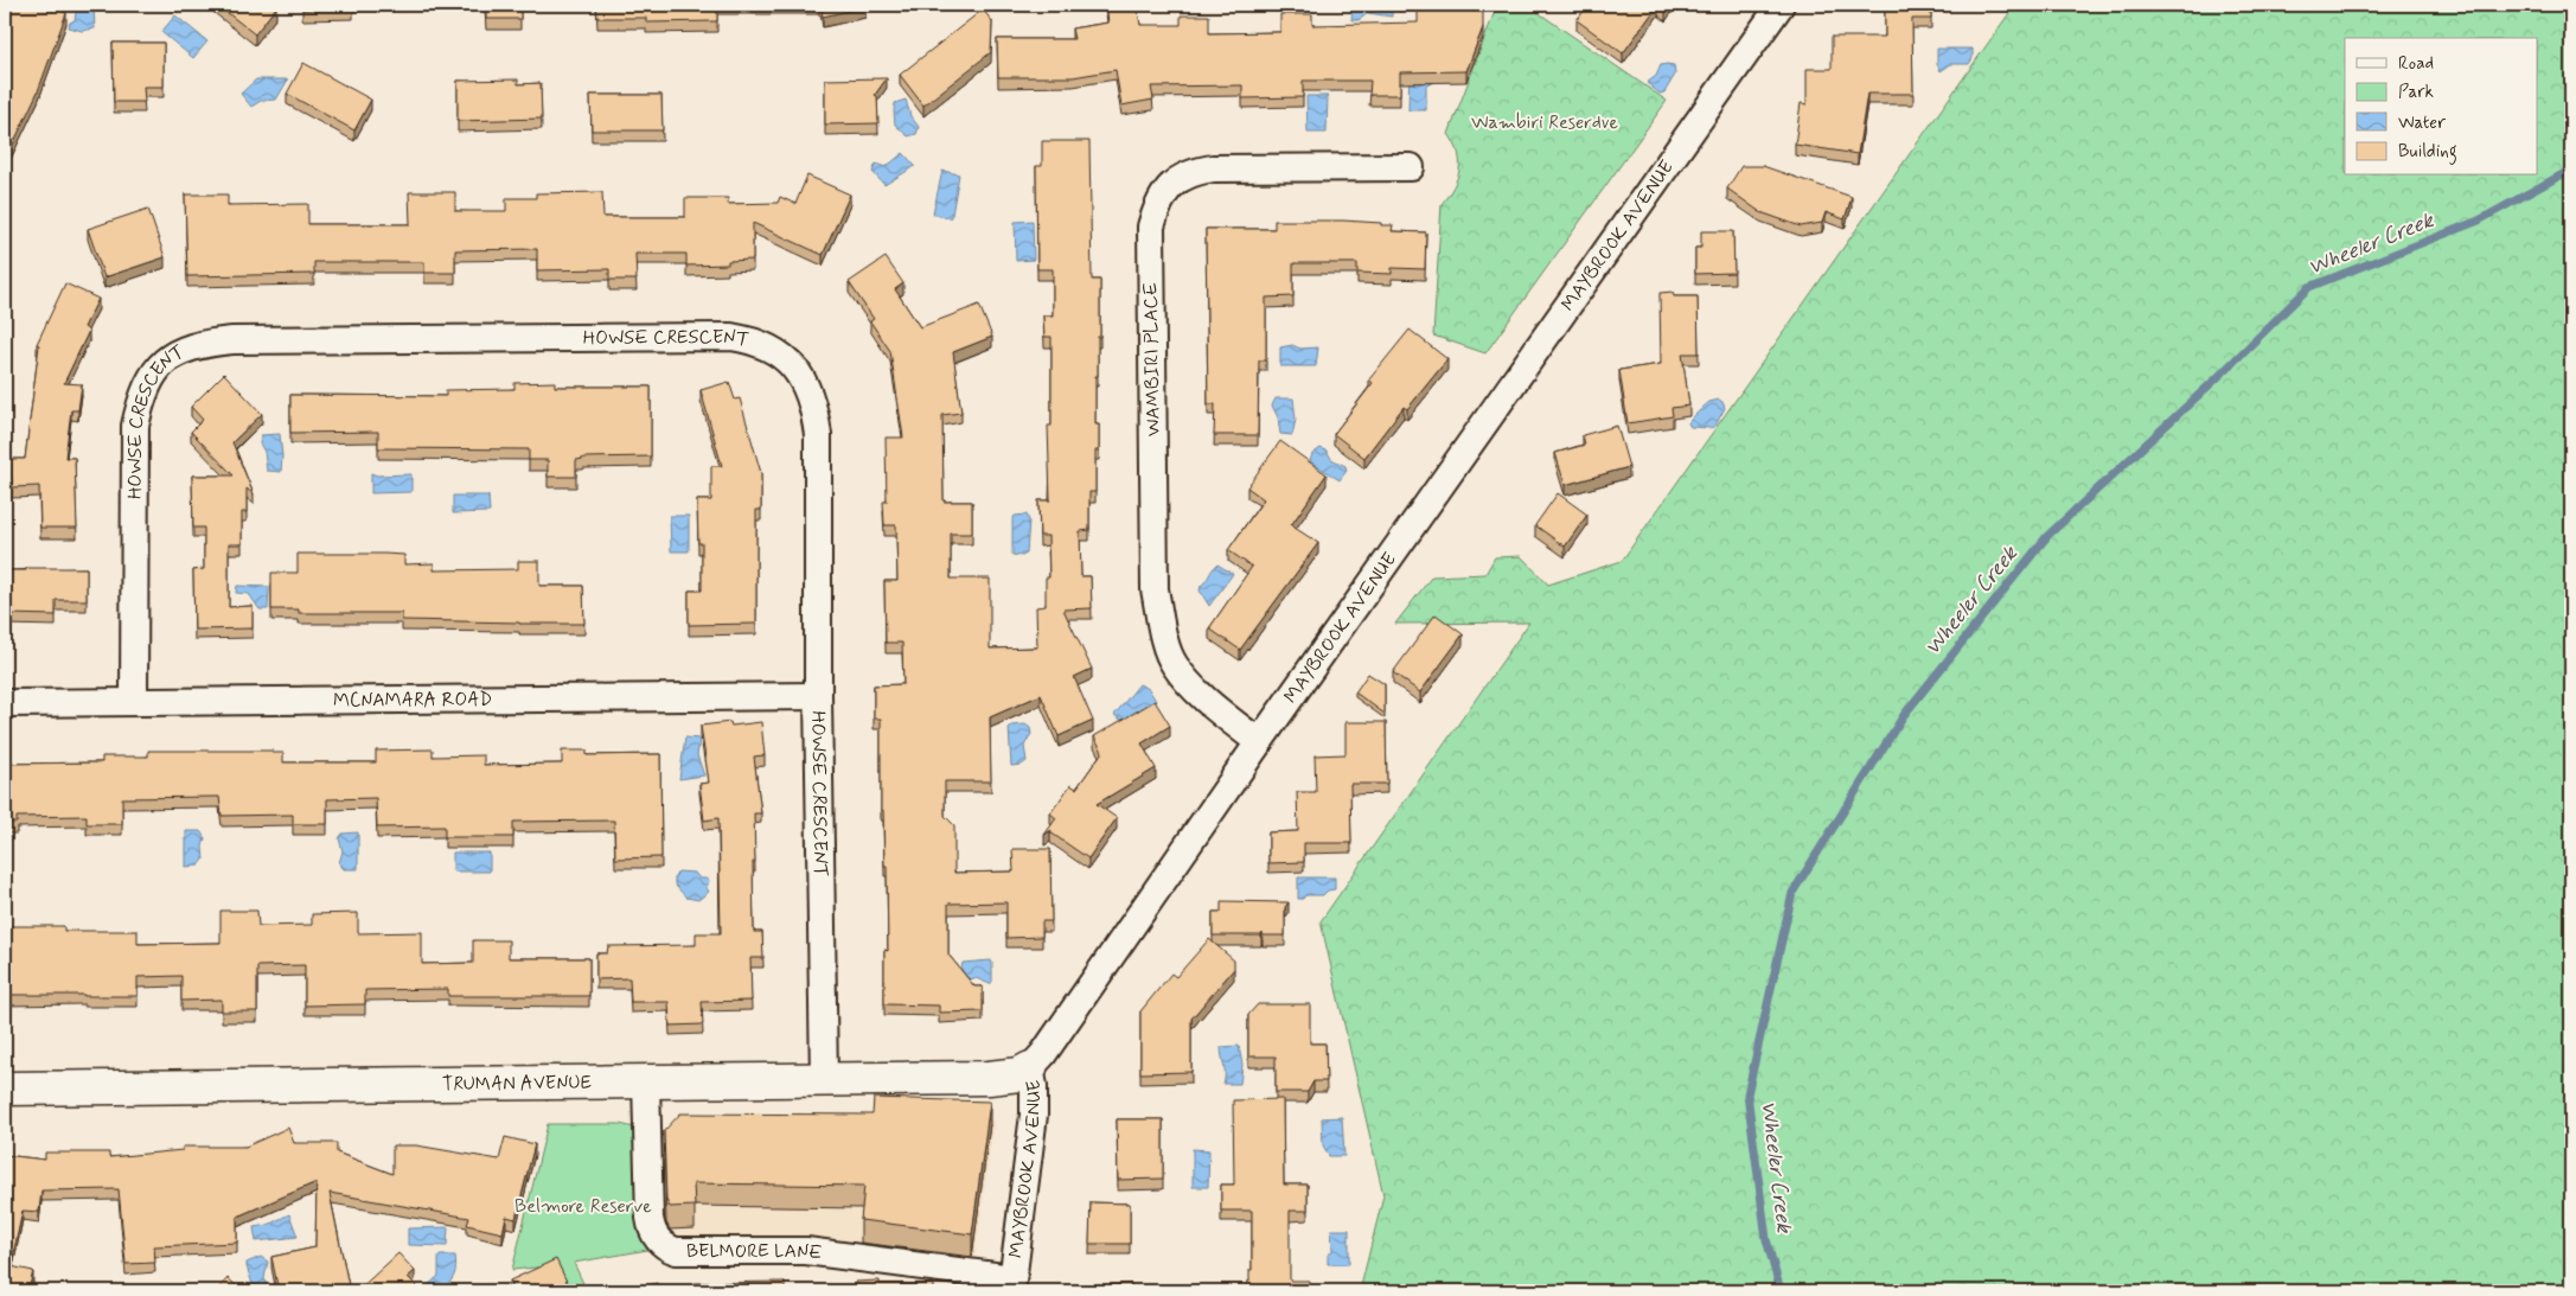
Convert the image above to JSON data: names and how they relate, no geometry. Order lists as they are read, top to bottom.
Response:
{
  "streets": {
    "street": [
      "MAYBROOK AVENUE",
      "HOWSE CRESCENT",
      "WAMBIRI PLACE",
      "MCNAMARA ROAD",
      "TRUMAN AVENUE",
      "BELMORE LANE"
    ]
  },
  "crossings": [
    ["MAYBROOK AVENUE", "WAMBIRI PLACE"],
    ["MAYBROOK AVENUE", "TRUMAN AVENUE"],
    ["MAYBROOK AVENUE", "BELMORE LANE"],
    ["HOWSE CRESCENT", "MCNAMARA ROAD"],
    ["HOWSE CRESCENT", "TRUMAN AVENUE"],
    ["TRUMAN AVENUE", "BELMORE LANE"]
  ],
  "water": ["Wheeler Creek"],
  "parks": ["Wambiri Reserdve", "Belmore Reserve"],
  "legend": [
    "Road",
    "Park",
    "Water",
    "Building"
  ]
}
